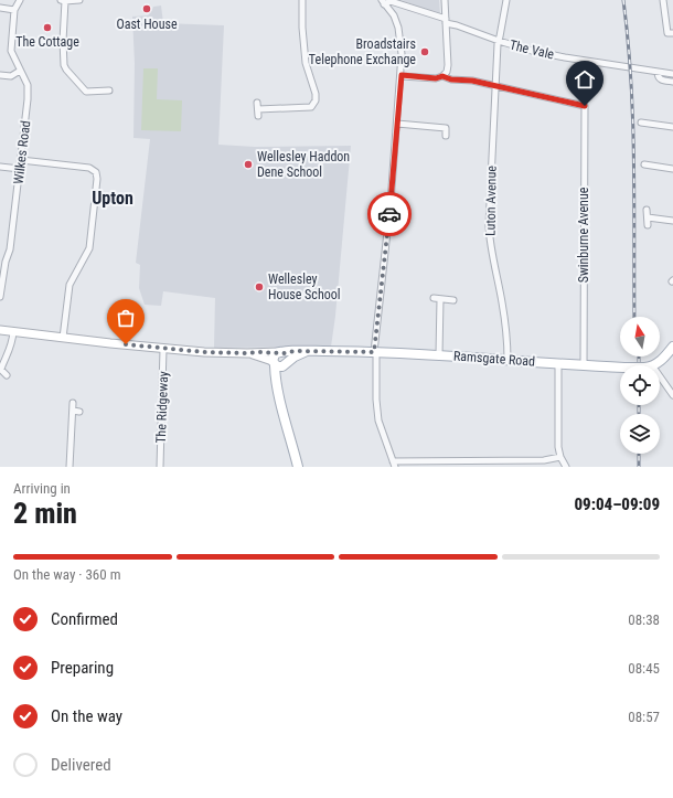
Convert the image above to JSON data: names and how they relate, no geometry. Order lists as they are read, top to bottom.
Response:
{
  "streets": {
    "main road": ["Ramsgate Road"],
    "street": [
      "The Vale",
      "Wilkes Road",
      "Luton Avenue",
      "Swinburne Avenue",
      "The Ridgeway"
    ]
  },
  "crossings": [
    ["The Vale", "Luton Avenue"],
    ["Luton Avenue", "Swinburne Avenue"],
    ["Luton Avenue", "Ramsgate Road"],
    ["Swinburne Avenue", "Ramsgate Road"]
  ],
  "districts": ["Upton"],
  "places": [
    "Oast House",
    "The Cottage",
    "Broadstairs Telephone Exchange",
    "Wellesley Haddon Dene School",
    "Wellesley House School"
  ],
  "north": "top",
  "page": {
    "heading": ["2 min", "Arriving in", "09:04–09:09"],
    "bar": "On the way · 360 m",
    "list": [
      ["Confirmed", "08:38"],
      ["Preparing", "08:45"],
      ["On the way", "08:57"],
      "Delivered"
    ]
  }
}
